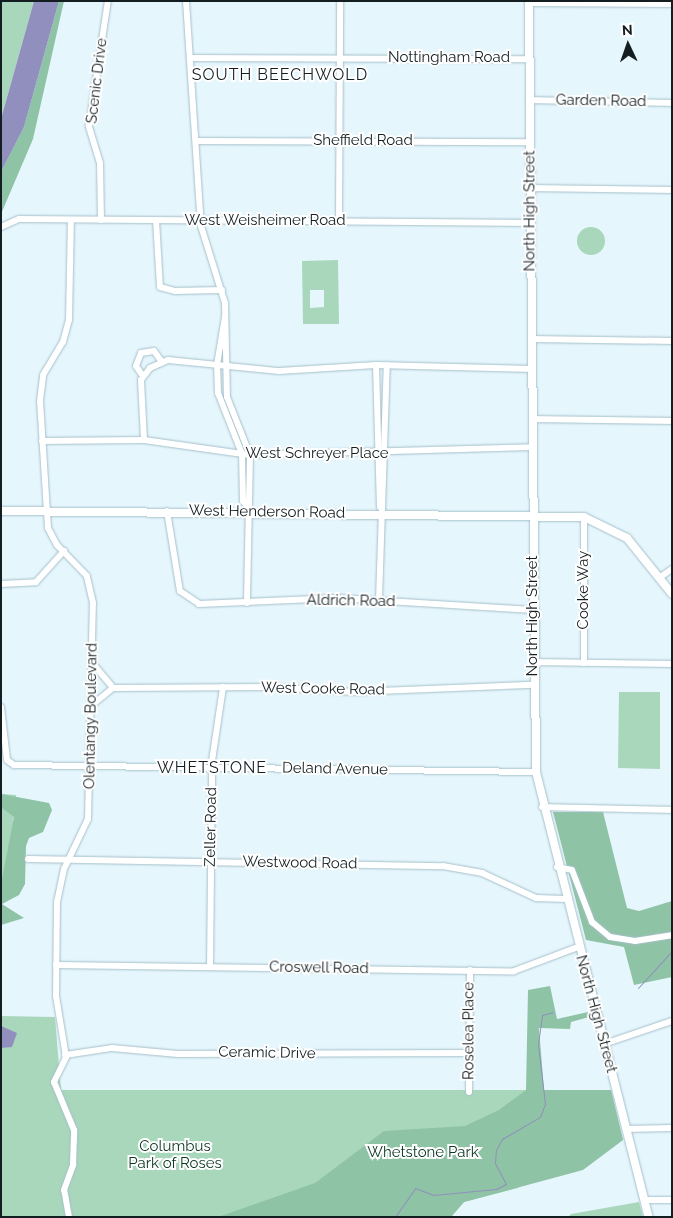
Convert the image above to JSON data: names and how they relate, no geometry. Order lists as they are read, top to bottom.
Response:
{
  "streets": {
    "main road": ["North High Street", "West Henderson Road"],
    "street": [
      "Nottingham Road",
      "Scenic Drive",
      "Garden Road",
      "Sheffield Road",
      "West Weisheimer Road",
      "West Schreyer Place",
      "Cooke Way",
      "Aldrich Road",
      "West Cooke Road",
      "Olentangy Boulevard",
      "Deland Avenue",
      "Zeller Road",
      "Westwood Road",
      "Croswell Road",
      "Roselea Place",
      "Ceramic Drive"
    ]
  },
  "crossings": [
    ["Nottingham Road", "North High Street"],
    ["Scenic Drive", "West Weisheimer Road"],
    ["Garden Road", "North High Street"],
    ["Sheffield Road", "North High Street"],
    ["North High Street", "West Weisheimer Road"],
    ["North High Street", "West Schreyer Place"],
    ["North High Street", "West Henderson Road"],
    ["North High Street", "Aldrich Road"],
    ["North High Street", "West Cooke Road"],
    ["North High Street", "Deland Avenue"],
    ["North High Street", "Westwood Road"],
    ["North High Street", "Croswell Road"],
    ["West Weisheimer Road", "Olentangy Boulevard"],
    ["West Schreyer Place", "Olentangy Boulevard"],
    ["West Henderson Road", "Cooke Way"],
    ["West Henderson Road", "Aldrich Road"],
    ["West Henderson Road", "Olentangy Boulevard"],
    ["West Cooke Road", "Zeller Road"],
    ["Olentangy Boulevard", "Deland Avenue"],
    ["Olentangy Boulevard", "Westwood Road"],
    ["Olentangy Boulevard", "Croswell Road"],
    ["Olentangy Boulevard", "Ceramic Drive"],
    ["Deland Avenue", "Zeller Road"],
    ["Zeller Road", "Westwood Road"],
    ["Zeller Road", "Croswell Road"],
    ["Croswell Road", "Roselea Place"],
    ["Roselea Place", "Ceramic Drive"]
  ],
  "districts": ["SOUTH BEECHWOLD", "WHETSTONE"],
  "parks": ["Columbus Park of Roses", "Whetstone Park"],
  "north": "top"
}
